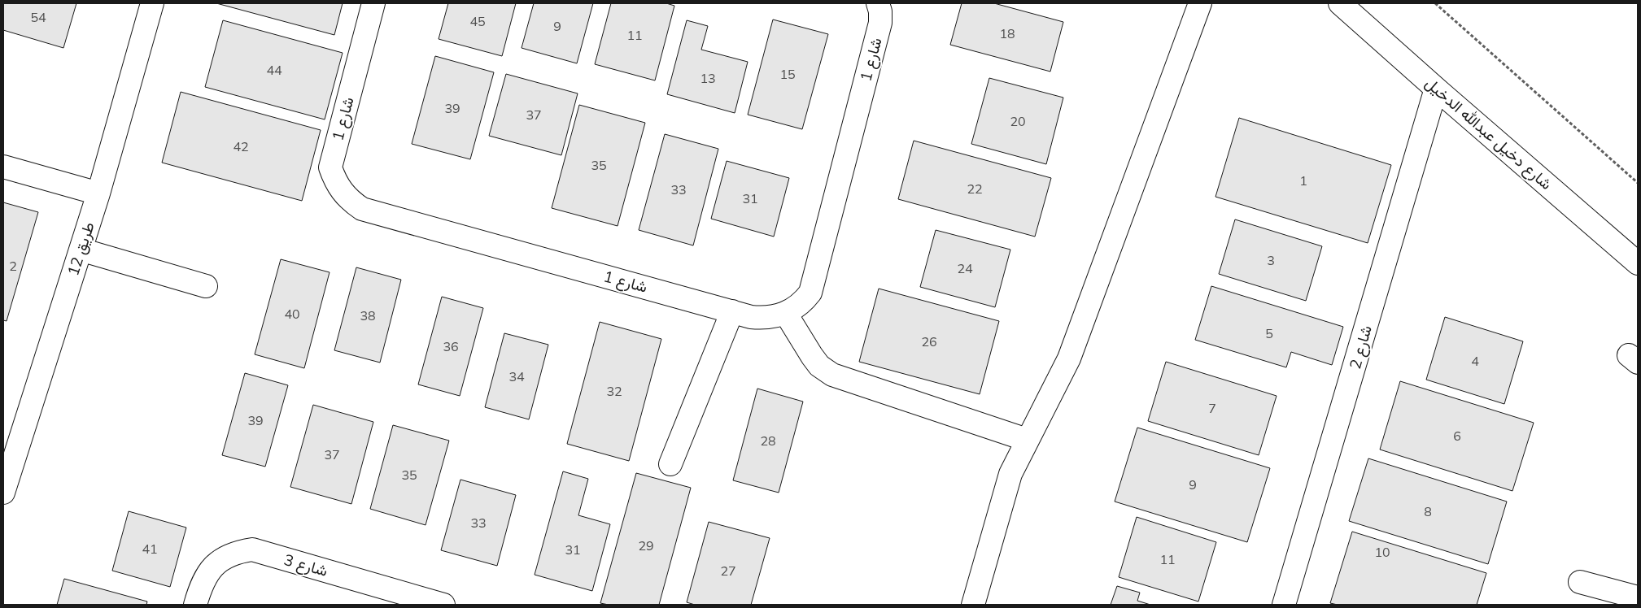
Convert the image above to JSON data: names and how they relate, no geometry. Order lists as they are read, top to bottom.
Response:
{
  "streets": {
    "street": [
      "شارع 1",
      "شارع دخيل عبدالله الدخيل",
      "طريق 12",
      "شارع 2",
      "شارع 3"
    ]
  },
  "crossings": [
    ["شارع دخيل عبدالله الدخيل", "شارع 2"]
  ],
  "house_numbers": [
    "54",
    "45",
    "9",
    "18",
    "11",
    "44",
    "15",
    "13",
    "39",
    "37",
    "20",
    "42",
    "35",
    "1",
    "22",
    "33",
    "31",
    "3",
    "2",
    "24",
    "40",
    "38",
    "5",
    "26",
    "36",
    "4",
    "34",
    "32",
    "7",
    "39",
    "6",
    "28",
    "37",
    "35",
    "9",
    "8",
    "33",
    "29",
    "41",
    "31",
    "10",
    "11",
    "27"
  ]
}
